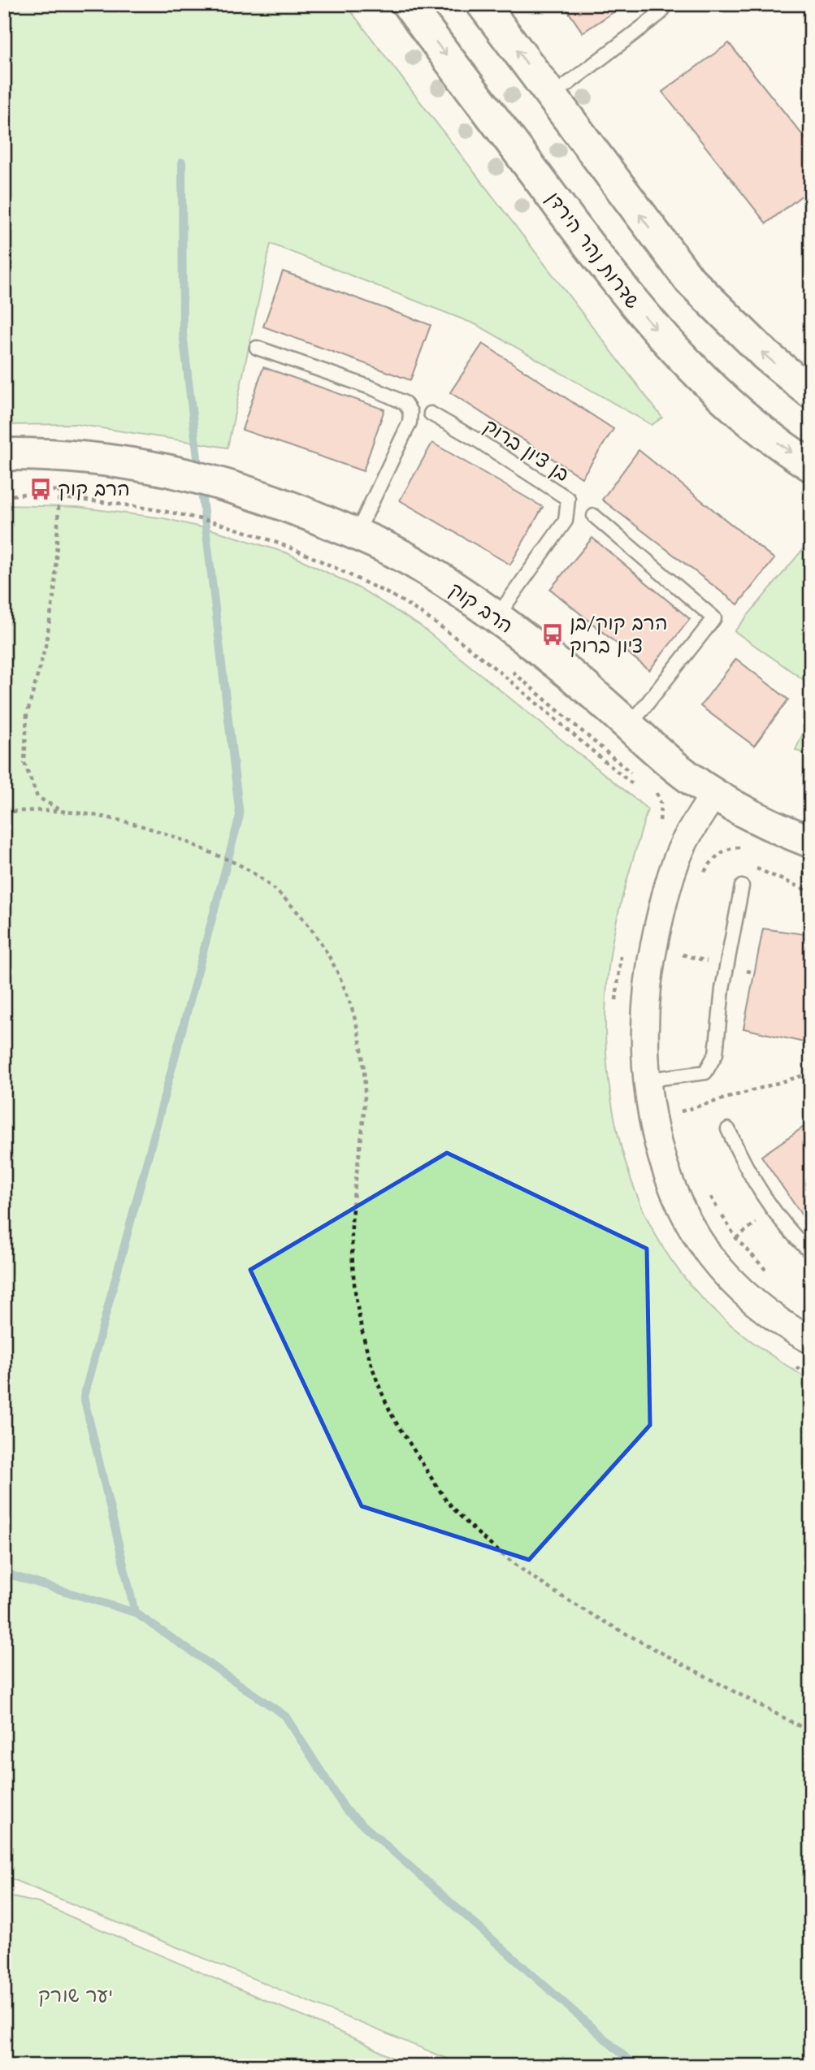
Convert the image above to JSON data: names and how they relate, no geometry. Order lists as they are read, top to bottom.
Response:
{
  "streets": {
    "main road": ["שדרות נהר הירדן", "הרב קוק"],
    "lane": ["בן ציון ברוק"]
  },
  "crossings": [
    ["בן ציון ברוק", "הרב קוק"]
  ],
  "parks": ["יער שורק"],
  "places": {
    "bus stop": ["הרב קוק", "הרב קוק/בן ציון ברוק"]
  }
}
